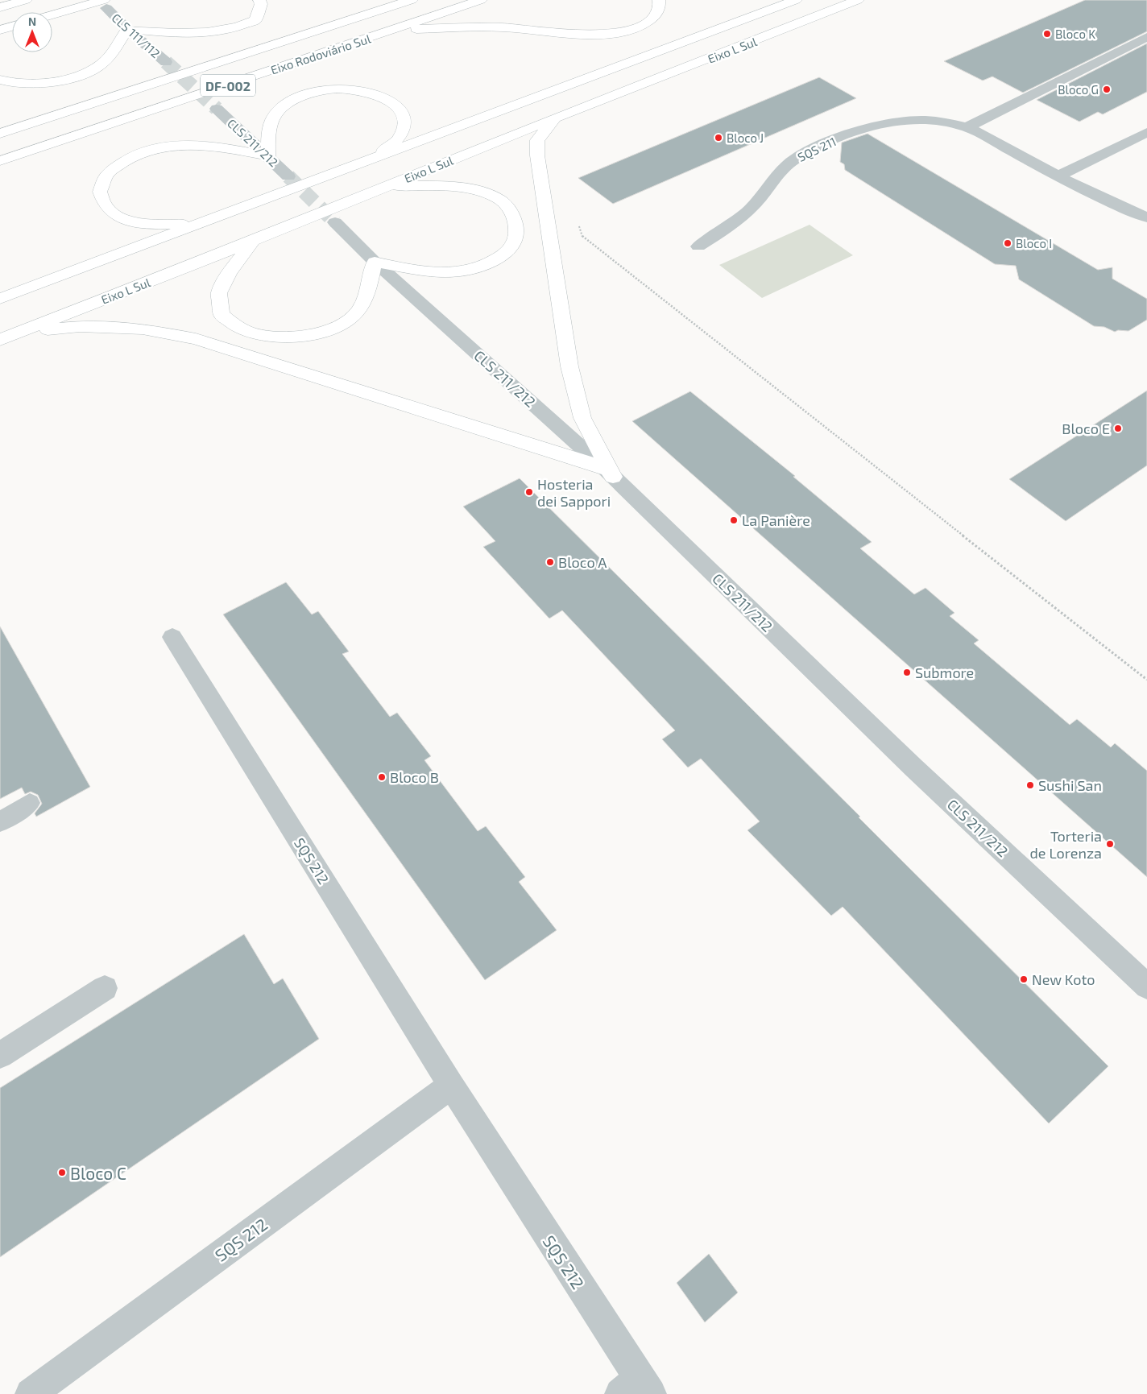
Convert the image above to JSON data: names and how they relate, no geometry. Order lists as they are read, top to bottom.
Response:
{
  "streets": {
    "main road": ["Eixo L Sul", "Eixo Rodoviário Sul", "DF-002"],
    "street": [
      "CLS 111/112",
      "CLS 211/212",
      "SQS 211",
      "SQS 212"
    ]
  },
  "places": [
    "Bloco K",
    "Bloco G",
    "Bloco J",
    "Bloco I",
    "Bloco E",
    "Hosteria dei Sappori",
    "La Panière",
    "Bloco A",
    "Submore",
    "Bloco B",
    "Sushi San",
    "Torteria de Lorenza",
    "New Koto",
    "Bloco C"
  ],
  "north": "top"
}
